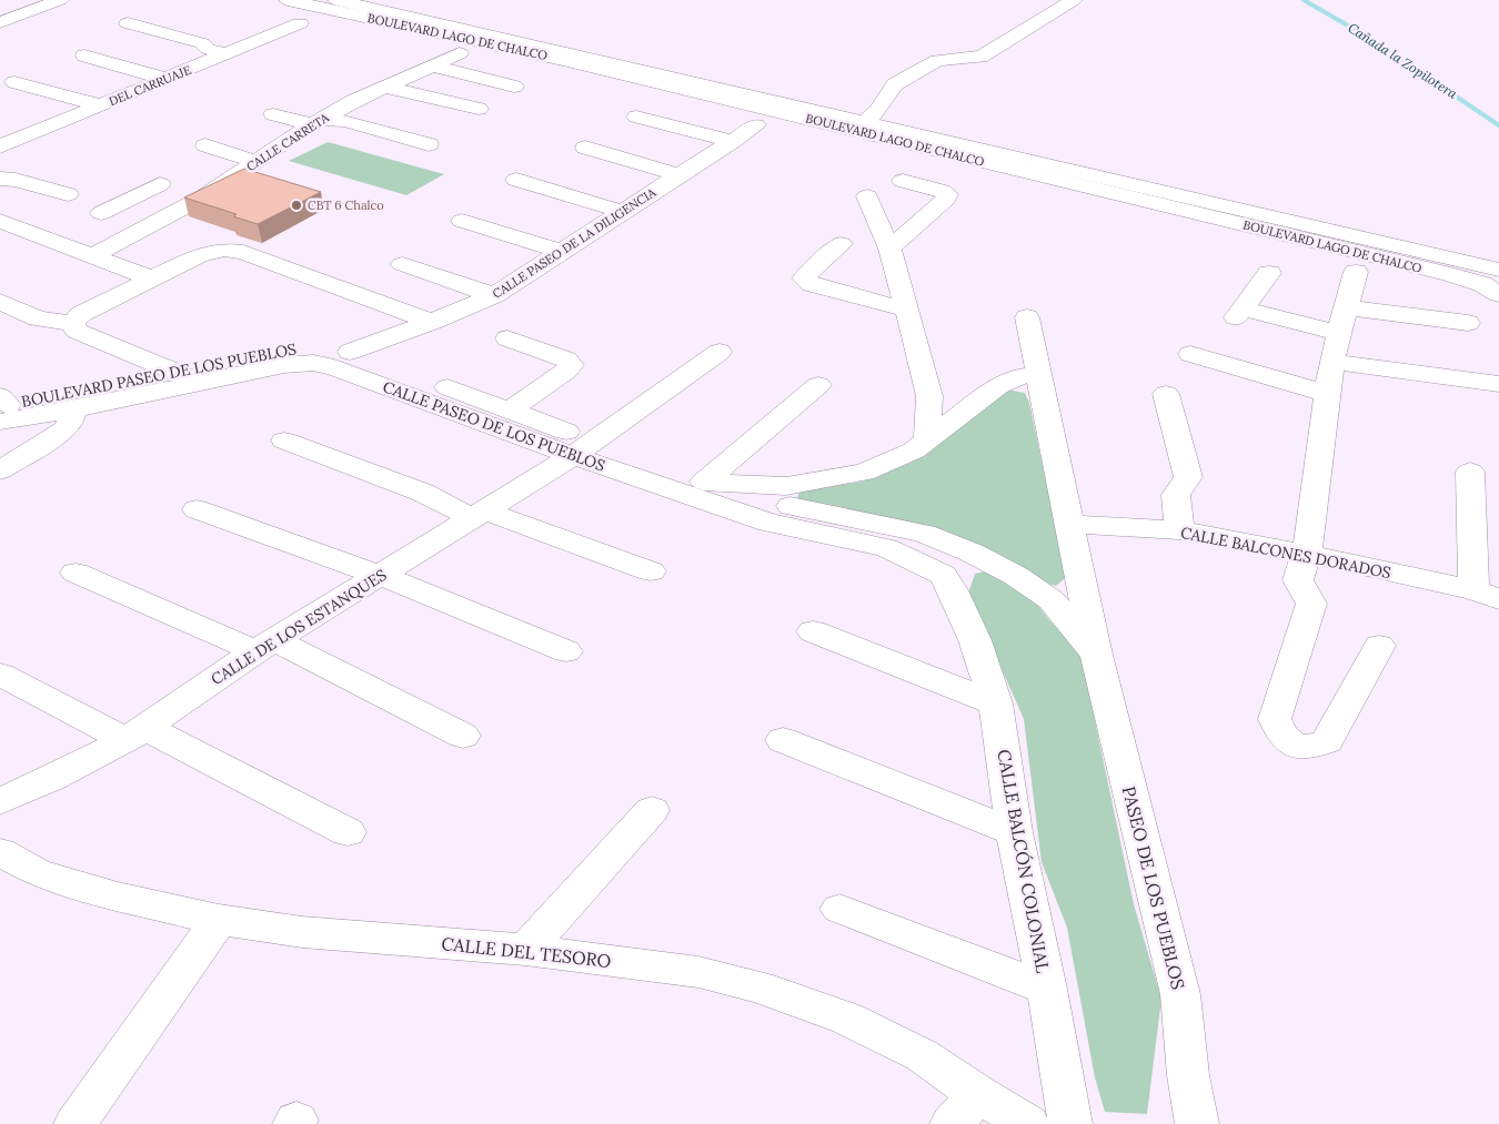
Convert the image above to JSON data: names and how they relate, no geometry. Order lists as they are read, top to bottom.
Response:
{
  "streets": {
    "street": [
      "BOULEVARD LAGO DE CHALCO",
      "DEL CARRUAJE",
      "CALLE CARRETA",
      "CALLE PASEO DE LA DILIGENCIA",
      "BOULEVARD PASEO DE LOS PUEBLOS",
      "CALLE PASEO DE LOS PUEBLOS",
      "CALLE BALCONES DORADOS",
      "CALLE DE LOS ESTANQUES",
      "CALLE BALCÓN COLONIAL",
      "PASEO DE LOS PUEBLOS",
      "CALLE DEL TESORO"
    ]
  },
  "crossings": [
    ["CALLE PASEO DE LA DILIGENCIA", "BOULEVARD PASEO DE LOS PUEBLOS"],
    ["CALLE PASEO DE LA DILIGENCIA", "CALLE PASEO DE LOS PUEBLOS"],
    ["BOULEVARD PASEO DE LOS PUEBLOS", "CALLE PASEO DE LOS PUEBLOS"],
    ["CALLE PASEO DE LOS PUEBLOS", "CALLE DE LOS ESTANQUES"],
    ["CALLE PASEO DE LOS PUEBLOS", "CALLE BALCÓN COLONIAL"],
    ["CALLE PASEO DE LOS PUEBLOS", "PASEO DE LOS PUEBLOS"]
  ],
  "water": ["Cañada la Zopilotera"],
  "places": ["CBT 6 Chalco"]
}
